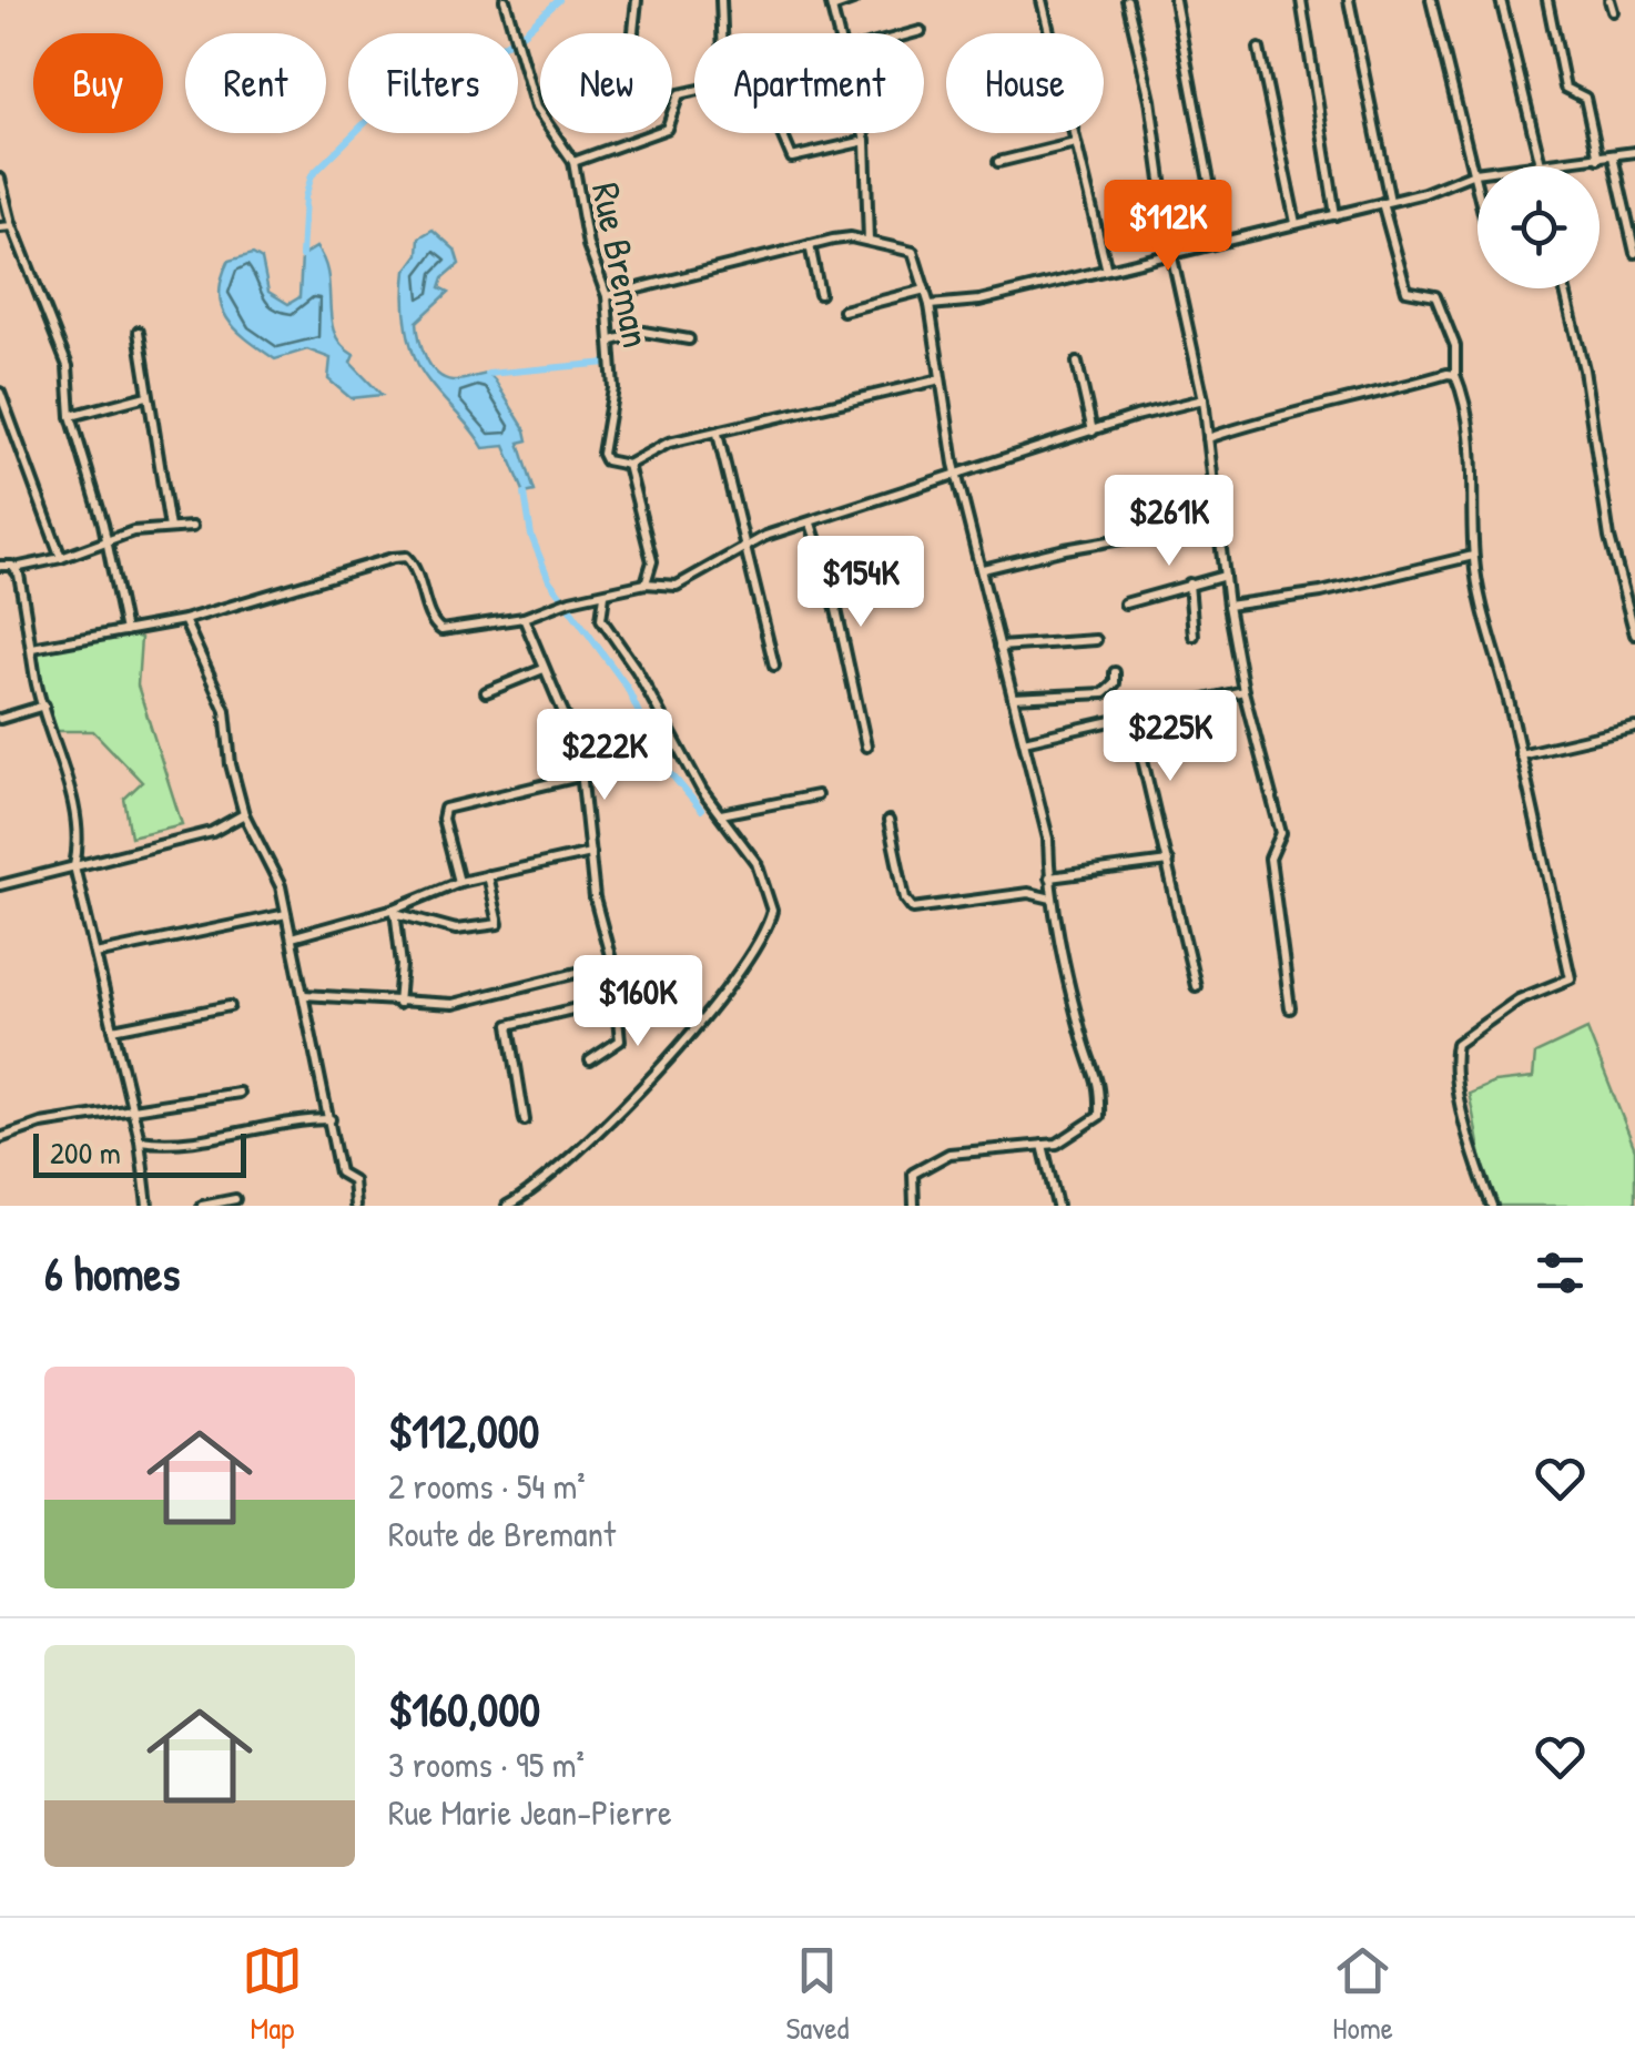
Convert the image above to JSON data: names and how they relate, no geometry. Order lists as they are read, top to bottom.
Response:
{
  "streets": {
    "street": ["Rue Breman"]
  },
  "scale_bar": "200 m",
  "page": {
    "chip": [
      "Buy",
      "Rent",
      "Filters",
      "New",
      "Apartment",
      "House"
    ],
    "price": [
      "$112K",
      "$261K",
      "$154K",
      "$225K",
      "$222K",
      "$160K"
    ],
    "scale": "200 m",
    "heading": "6 homes",
    "list": [
      {
        "name": "$112,000",
        "note": "2 rooms · 54 m² · Route de Bremant"
      },
      {
        "name": "$160,000",
        "note": "3 rooms · 95 m² · Rue Marie Jean-Pierre"
      }
    ],
    "tabs": ["Map", "Saved", "Home"]
  }
}
